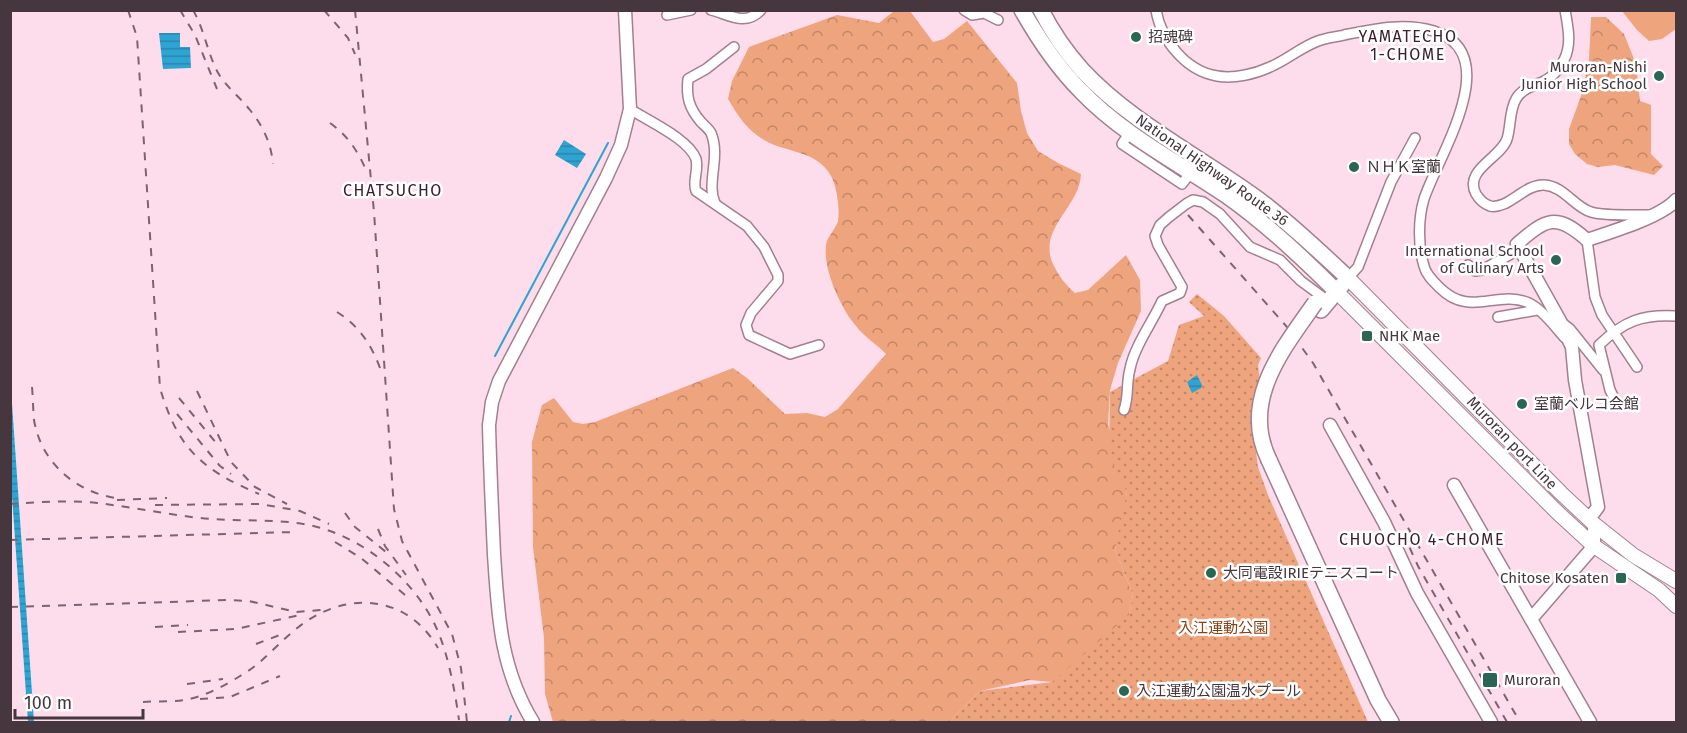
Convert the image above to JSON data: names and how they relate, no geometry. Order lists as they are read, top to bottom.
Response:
{
  "streets": {
    "highway": ["National Highway Route 36"],
    "main road": ["Muroran port Line"]
  },
  "crossings": [
    ["National Highway Route 36", "Muroran port Line"]
  ],
  "districts": ["YAMATECHO 1-CHOME", "CHATSUCHO", "CHUOCHO 4-CHOME"],
  "parks": ["入江運動公園"],
  "places": {
    "other": [
      "招魂碑",
      "Muroran-Nishi Junior High School",
      "ＮＨＫ室蘭",
      "International School of Culinary Arts",
      "室蘭ベルコ会館",
      "大同電設IRIEテニスコート",
      "入江運動公園温水プール"
    ],
    "transit": ["NHK Mae", "Chitose Kosaten", "Muroran"]
  },
  "scale_bar": "100 m"
}
